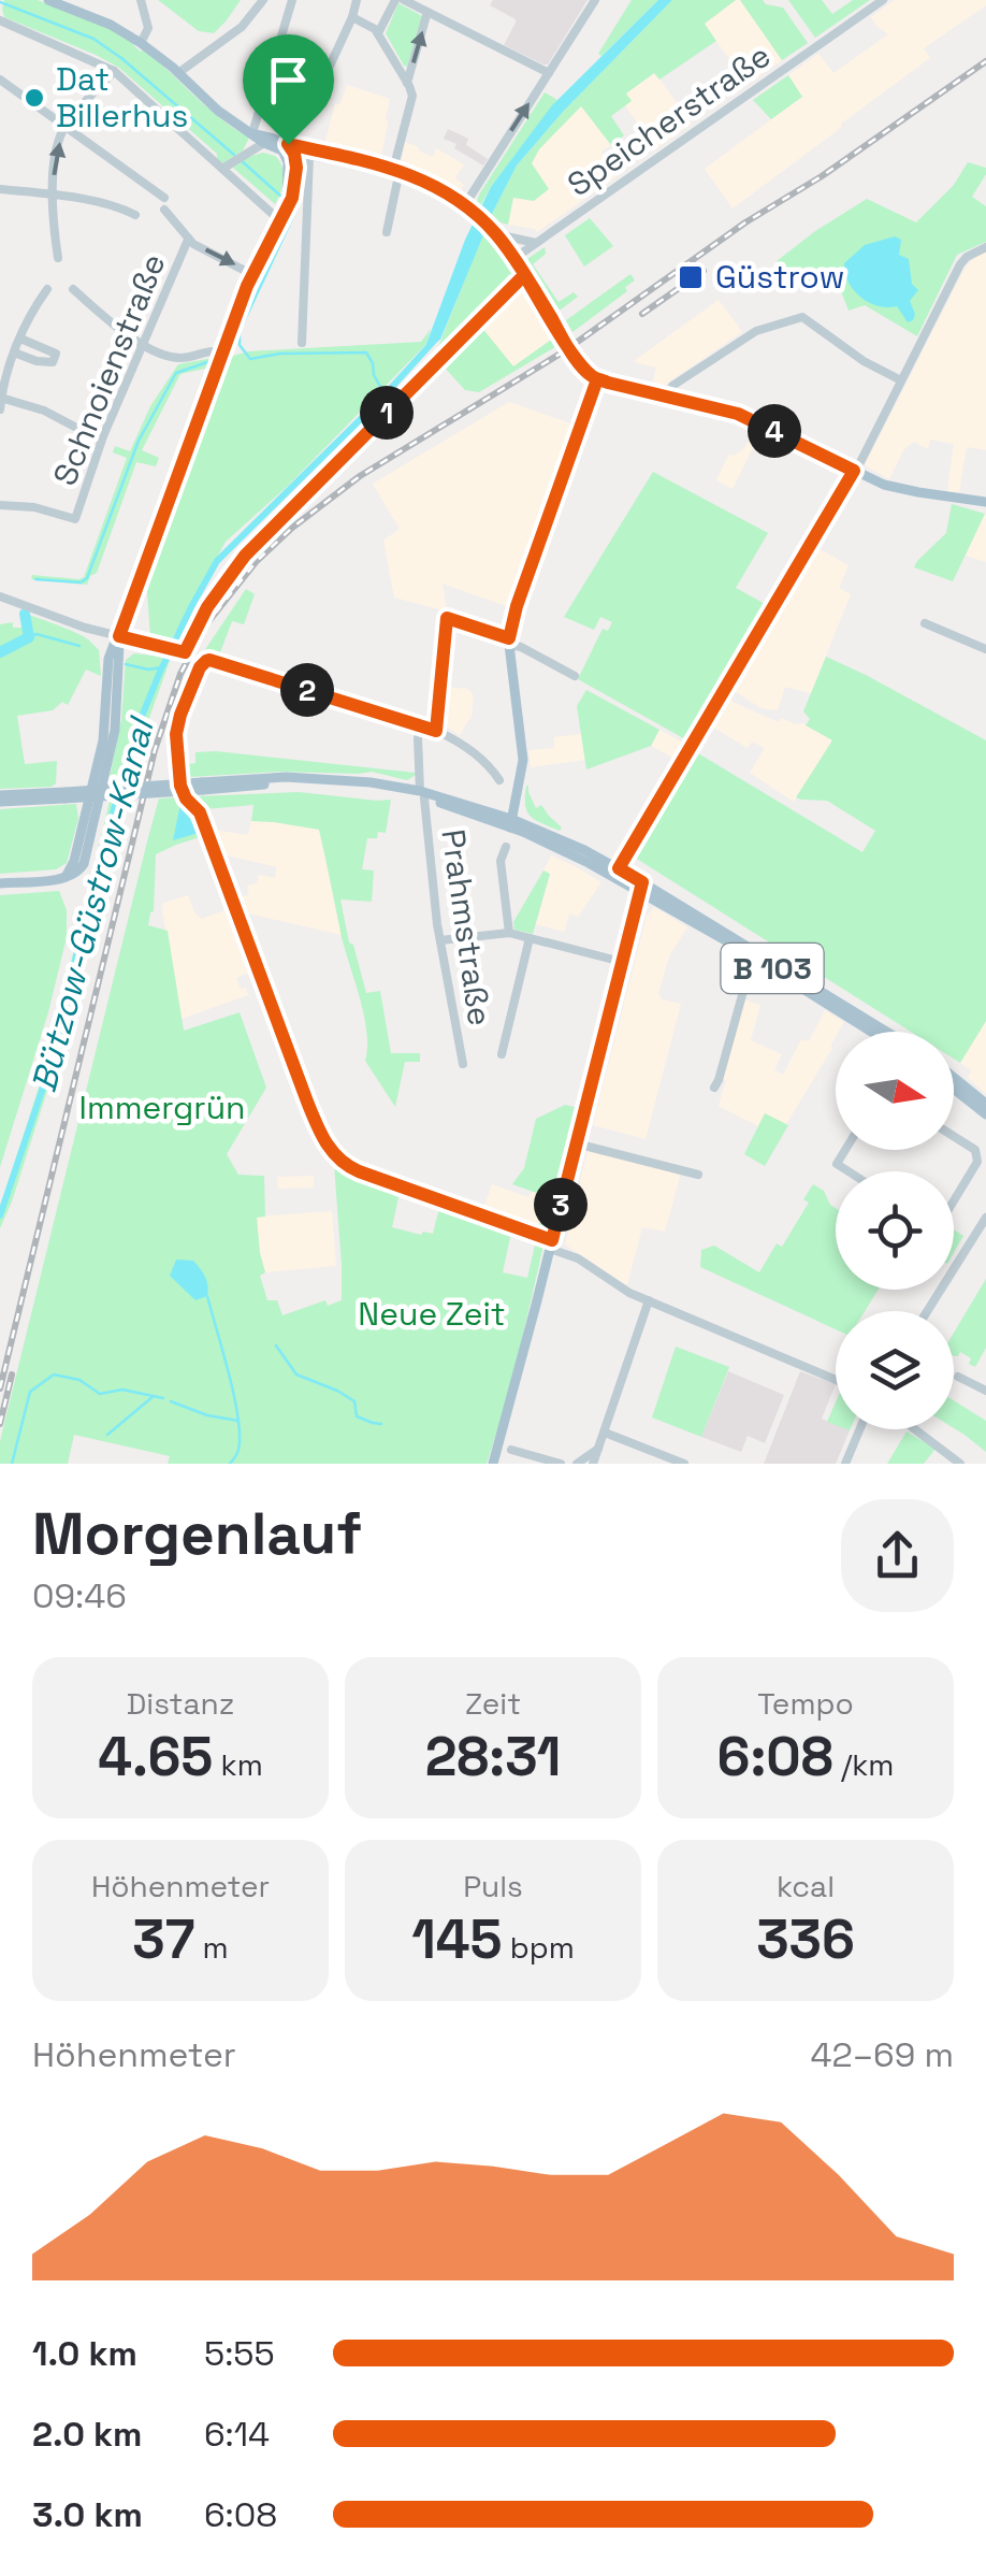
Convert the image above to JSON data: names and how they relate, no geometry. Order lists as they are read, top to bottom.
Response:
{
  "streets": {
    "main road": ["B 103"],
    "street": ["Speicherstraße", "Schnoienstraße", "Prahmstraße"]
  },
  "water": ["Bützow-Güstrow-Kanal"],
  "parks": ["Immergrün", "Neue Zeit"],
  "places": {
    "other": ["Dat Billerhus"],
    "transit": ["Güstrow"]
  },
  "north": "right",
  "page": {
    "pins": [
      "1",
      "4",
      "2",
      "3"
    ],
    "heading": ["Morgenlauf", "09:46"],
    "stats": [
      ["Distanz", "4.65 km"],
      ["Zeit", "28:31"],
      ["Tempo", "6:08 /km"],
      ["Höhenmeter", "37 m"],
      ["Puls", "145 bpm"],
      ["kcal", "336"]
    ],
    "chart": ["Höhenmeter", "42–69 m"],
    "list": [
      {
        "name": "1.0 km",
        "note": "5:55"
      },
      {
        "name": "2.0 km",
        "note": "6:14"
      },
      {
        "name": "3.0 km",
        "note": "6:08"
      }
    ]
  }
}
